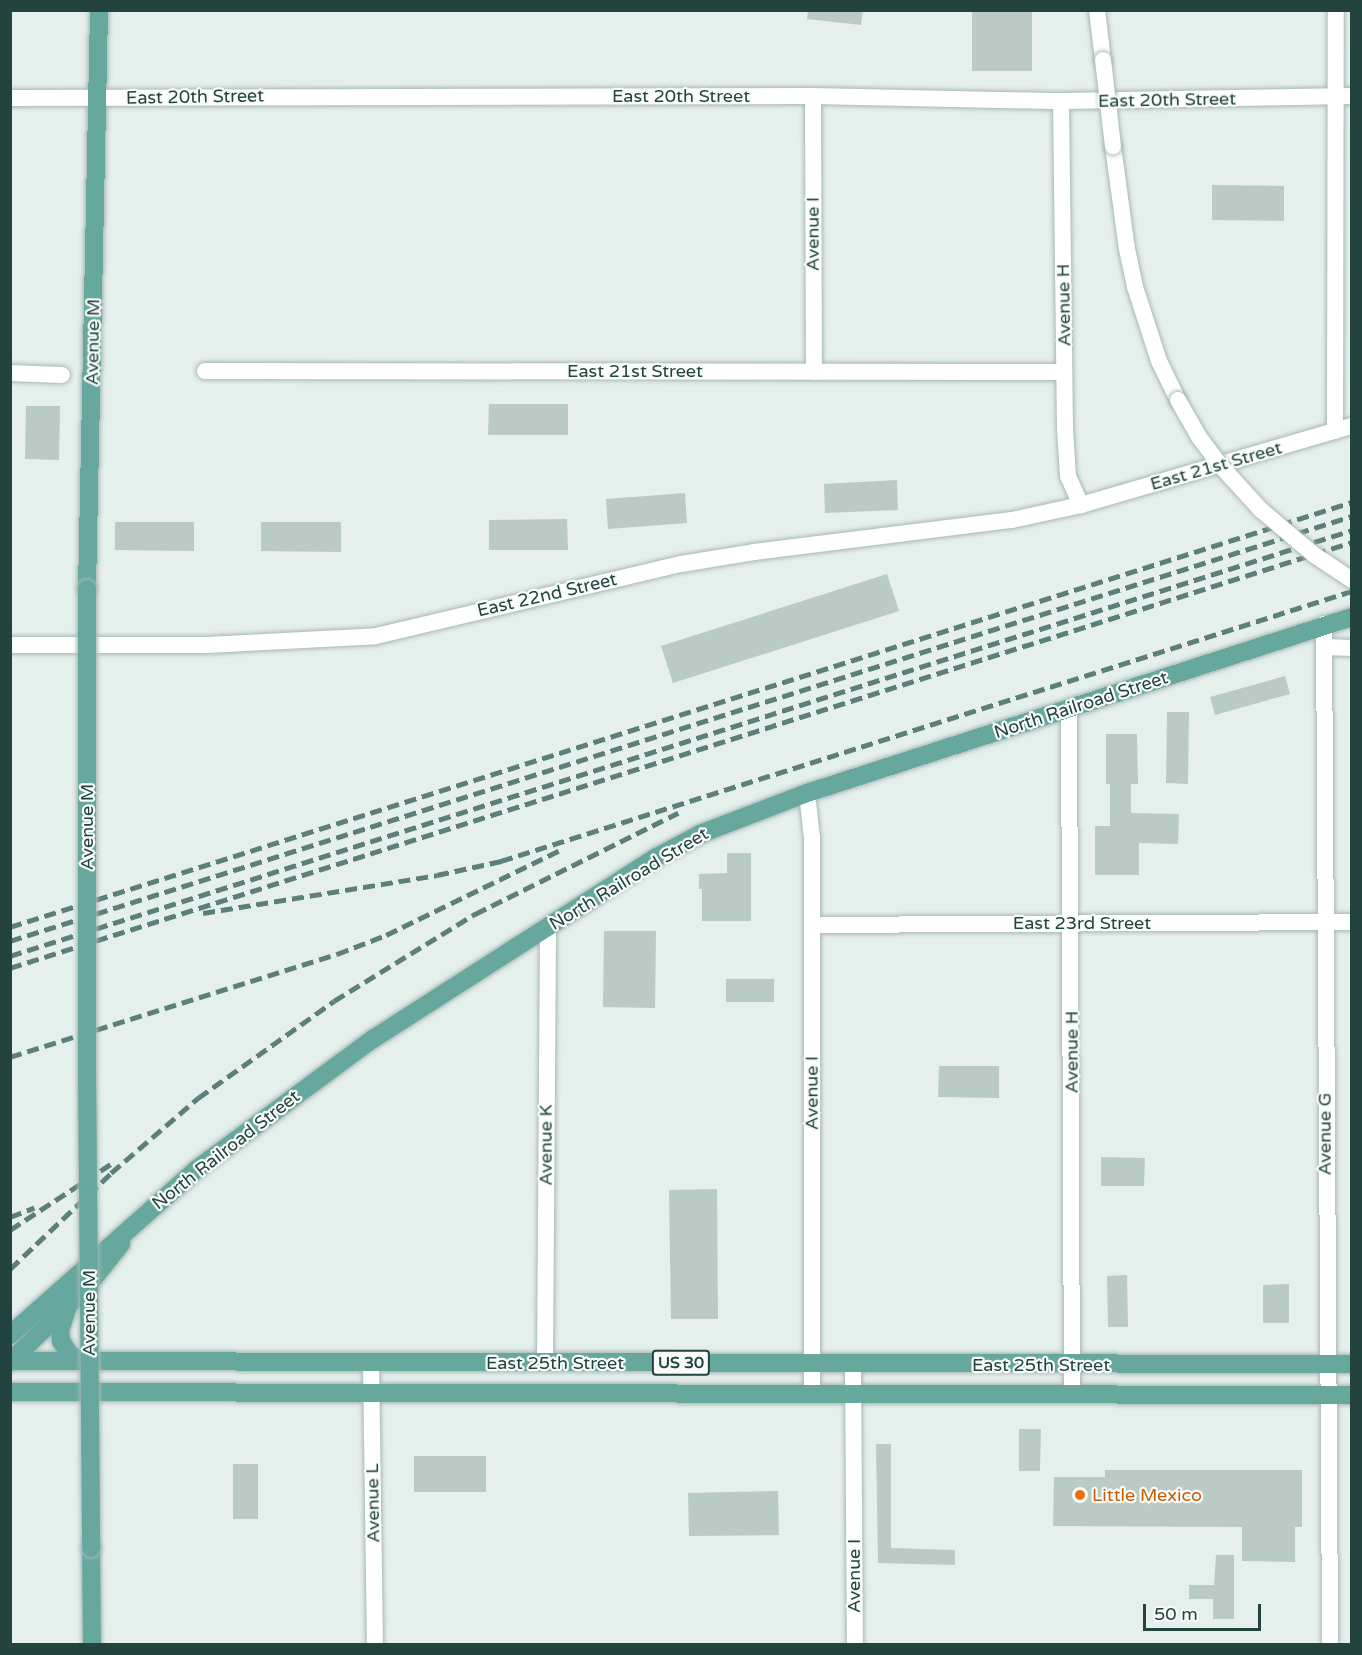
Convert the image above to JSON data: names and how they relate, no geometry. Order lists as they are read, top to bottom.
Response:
{
  "streets": {
    "main road": [
      "Avenue M",
      "North Railroad Street",
      "East 25th Street",
      "US 30"
    ],
    "street": [
      "East 20th Street",
      "Avenue I",
      "Avenue H",
      "East 21st Street",
      "East 22nd Street",
      "East 23rd Street",
      "Avenue G",
      "Avenue K",
      "Avenue L"
    ]
  },
  "crossings": [
    ["East 20th Street", "Avenue I"],
    ["East 20th Street", "Avenue H"],
    ["East 20th Street", "Avenue M"],
    ["Avenue I", "East 21st Street"],
    ["Avenue I", "North Railroad Street"],
    ["Avenue I", "East 23rd Street"],
    ["Avenue I", "East 25th Street"],
    ["Avenue H", "East 21st Street"],
    ["Avenue H", "East 22nd Street"],
    ["Avenue H", "North Railroad Street"],
    ["Avenue H", "East 23rd Street"],
    ["Avenue H", "East 25th Street"],
    ["East 21st Street", "East 22nd Street"],
    ["North Railroad Street", "Avenue G"],
    ["North Railroad Street", "Avenue K"],
    ["East 23rd Street", "Avenue G"],
    ["Avenue G", "East 25th Street"],
    ["Avenue K", "East 25th Street"],
    ["East 25th Street", "Avenue L"]
  ],
  "places": ["Little Mexico"],
  "scale_bar": "50 m"
}
